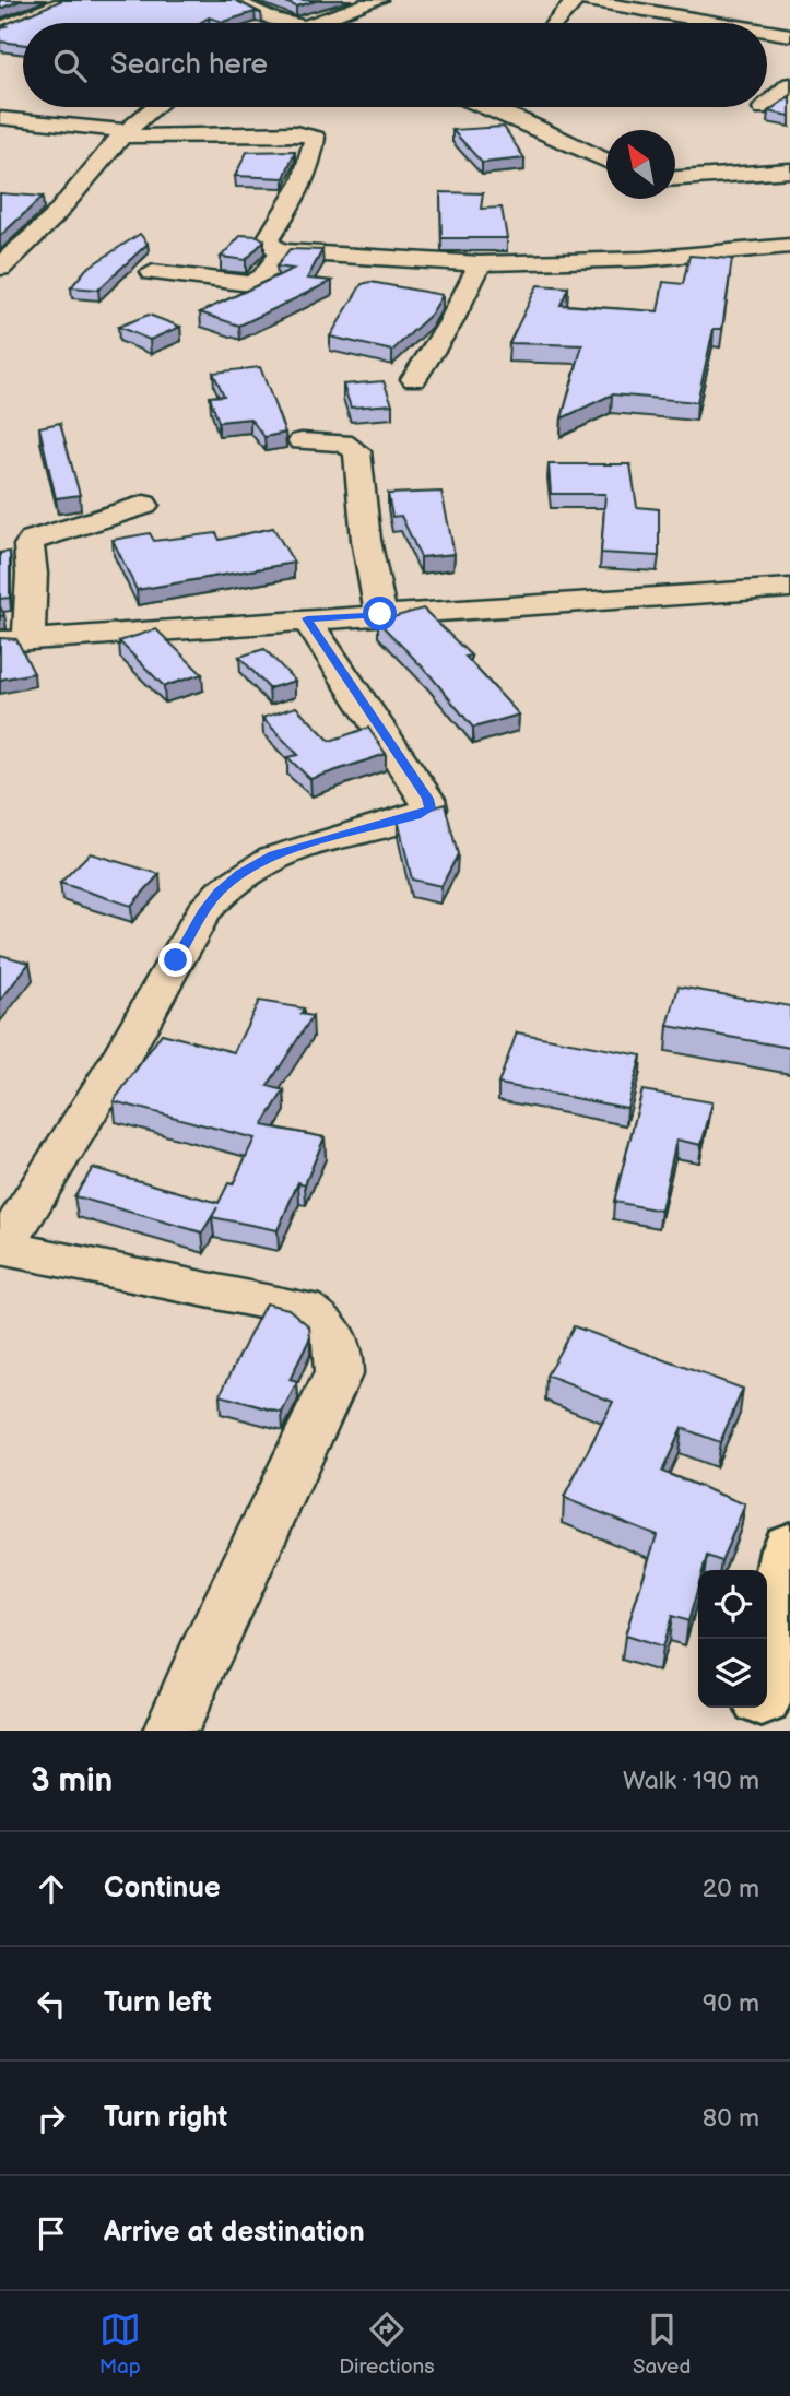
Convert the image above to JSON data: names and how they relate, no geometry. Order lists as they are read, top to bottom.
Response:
{
  "north": "top left",
  "page": {
    "search": "Search here",
    "heading": ["3 min", "Walk · 190 m"],
    "list": [
      ["Continue", "20 m"],
      ["Turn left", "90 m"],
      ["Turn right", "80 m"],
      "Arrive at destination"
    ],
    "nav": ["Map", "Directions", "Saved"]
  }
}
